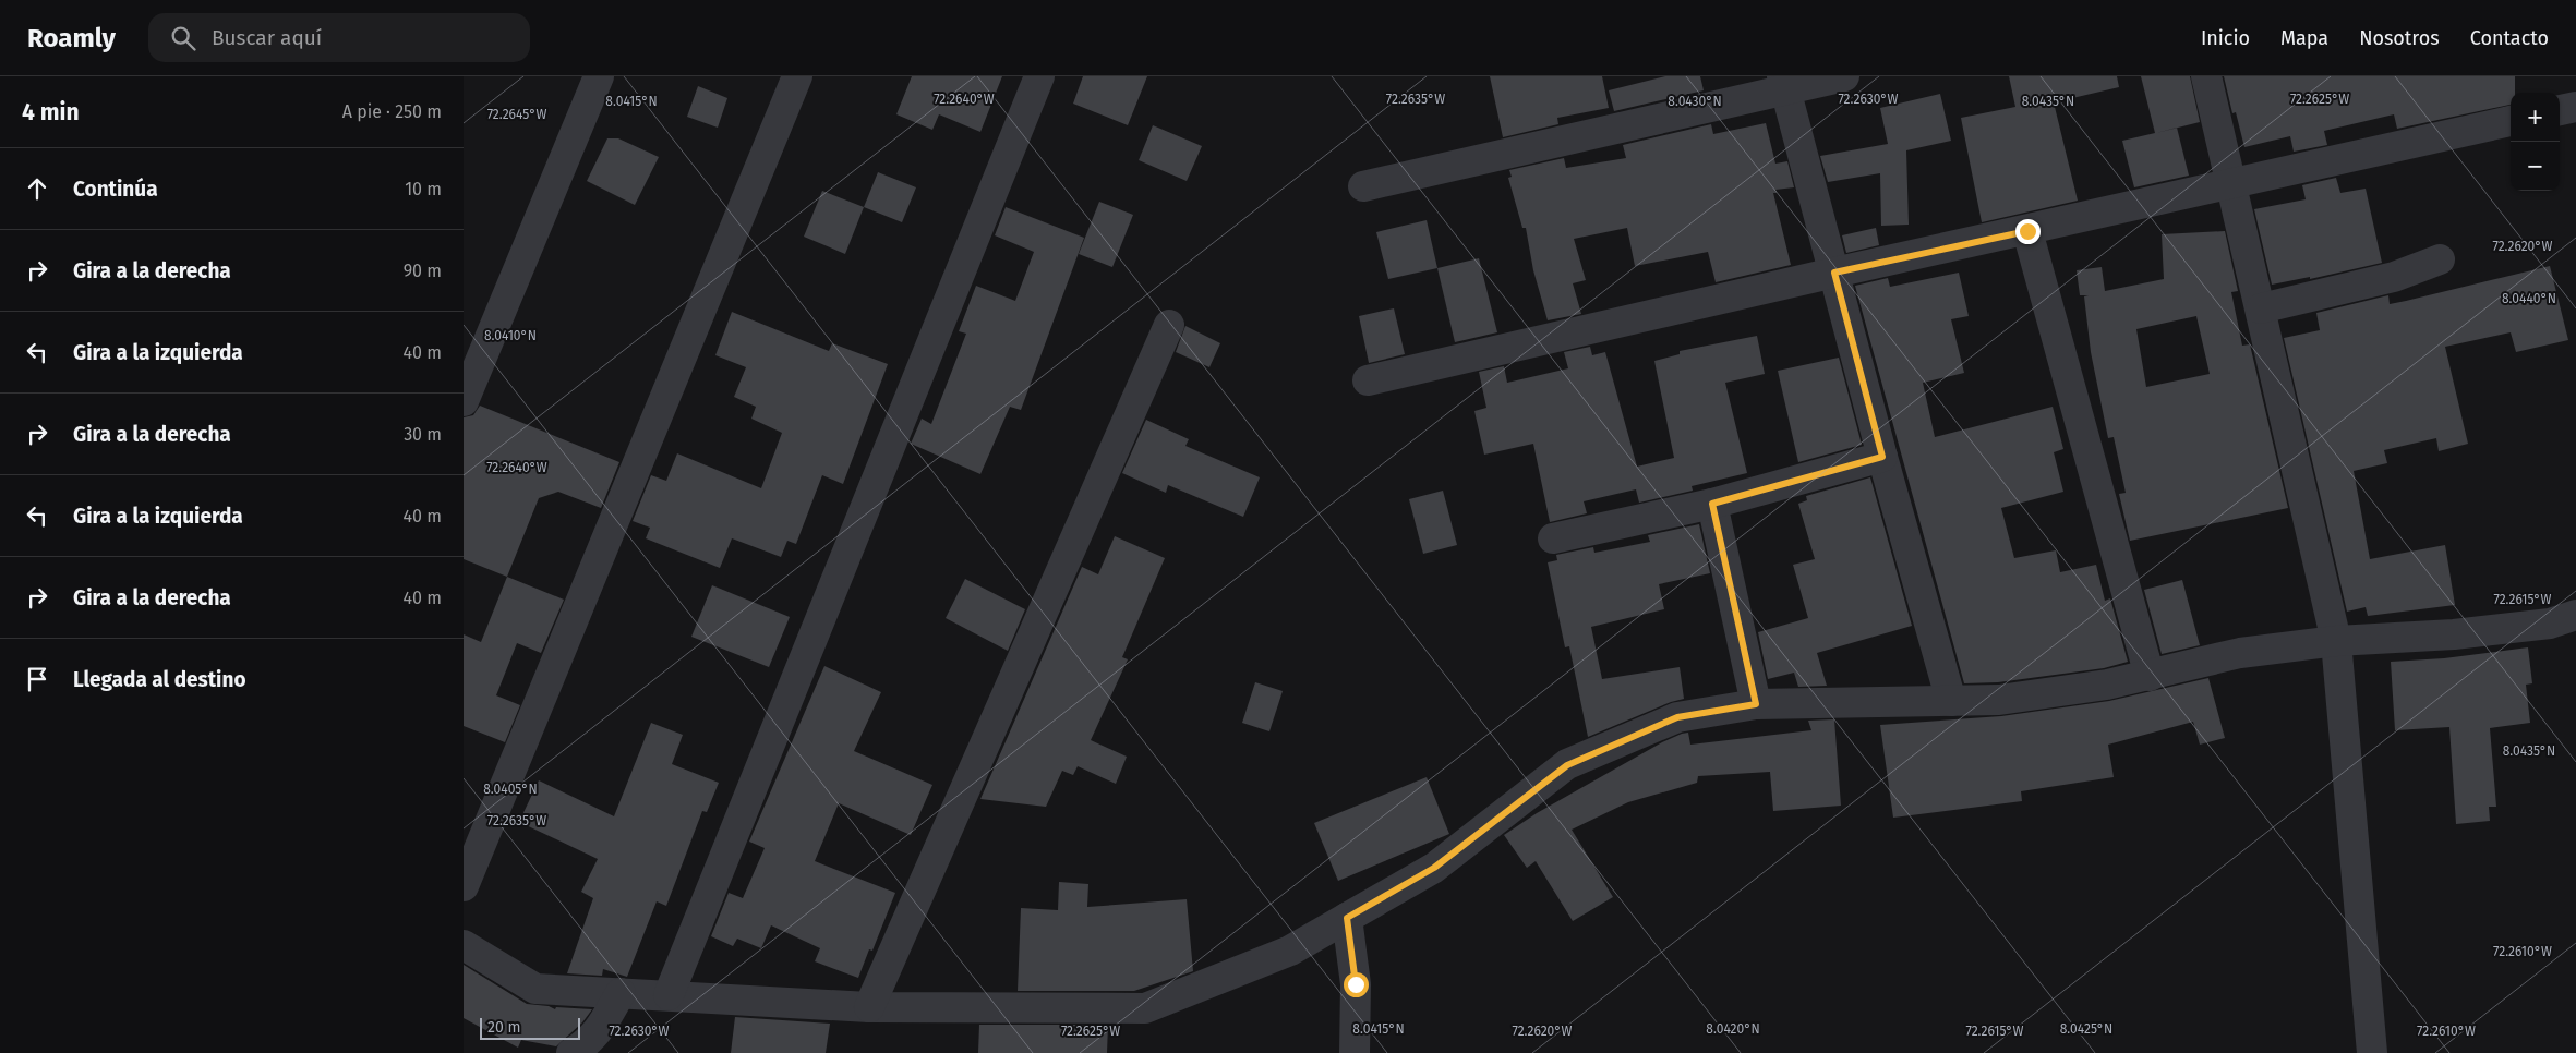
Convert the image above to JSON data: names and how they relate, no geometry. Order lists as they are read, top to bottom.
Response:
{
  "scale_bar": "20 m",
  "page": {
    "header": "Roamly",
    "search": "Buscar aquí",
    "nav": [
      "Inicio",
      "Mapa",
      "Nosotros",
      "Contacto"
    ],
    "heading": ["4 min", "A pie · 250 m"],
    "map_buttons": ["+", "−"],
    "list": [
      ["Continúa", "10 m"],
      ["Gira a la derecha", "90 m"],
      ["Gira a la izquierda", "40 m"],
      ["Gira a la derecha", "30 m"],
      ["Gira a la izquierda", "40 m"],
      ["Gira a la derecha", "40 m"],
      "Llegada al destino"
    ],
    "scale": "20 m"
  },
  "coordinates": [
    "72.2640°W",
    "72.2635°W",
    "72.2630°W",
    "72.2625°W",
    "8.0415°N",
    "8.0430°N",
    "8.0435°N",
    "72.2645°W",
    "72.2620°W",
    "8.0440°N",
    "8.0410°N",
    "72.2615°W",
    "8.0405°N",
    "72.2610°W",
    "8.0420°N",
    "8.0425°N"
  ]
}
